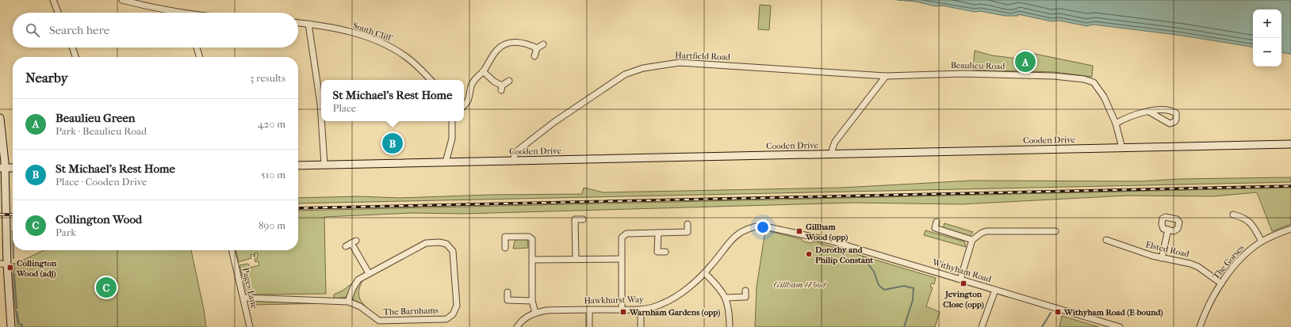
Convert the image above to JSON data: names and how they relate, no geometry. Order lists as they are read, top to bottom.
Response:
{
  "streets": {
    "main road": ["Cooden Drive"],
    "street": [
      "South Cliff",
      "Hartfield Road",
      "Beaulieu Road",
      "Elsted Road",
      "The Gorses",
      "Withyham Road",
      "Pages Lane",
      "Hawkhurst Way",
      "The Barnhams"
    ]
  },
  "crossings": [
    ["Hartfield Road", "Beaulieu Road"],
    ["Hartfield Road", "Cooden Drive"],
    ["Beaulieu Road", "Cooden Drive"],
    ["Elsted Road", "The Gorses"],
    ["Withyham Road", "Hawkhurst Way"],
    ["Pages Lane", "The Barnhams"]
  ],
  "parks": ["Gillham Wood"],
  "places": {
    "transit": [
      "Gillham Wood (opp)",
      "Collington Wood (adj)",
      "Jevington Close (opp)",
      "Warnham Gardens (opp)",
      "Withyham Road (E-bound)"
    ],
    "other": ["Dorothy and Philip Constant"]
  },
  "page": {
    "map_buttons": ["+", "−"],
    "search": "Search here",
    "pins": ["A", "B", "C"],
    "heading": ["Nearby", "3 results"],
    "popup": ["St Michael's Rest Home", "Place"],
    "list": [
      {
        "mark": "A",
        "name": "Beaulieu Green",
        "note": "Park · Beaulieu Road",
        "value": "420 m"
      },
      {
        "mark": "B",
        "name": "St Michael's Rest Home",
        "note": "Place · Cooden Drive",
        "value": "510 m"
      },
      {
        "mark": "C",
        "name": "Collington Wood",
        "note": "Park",
        "value": "890 m"
      }
    ]
  }
}
